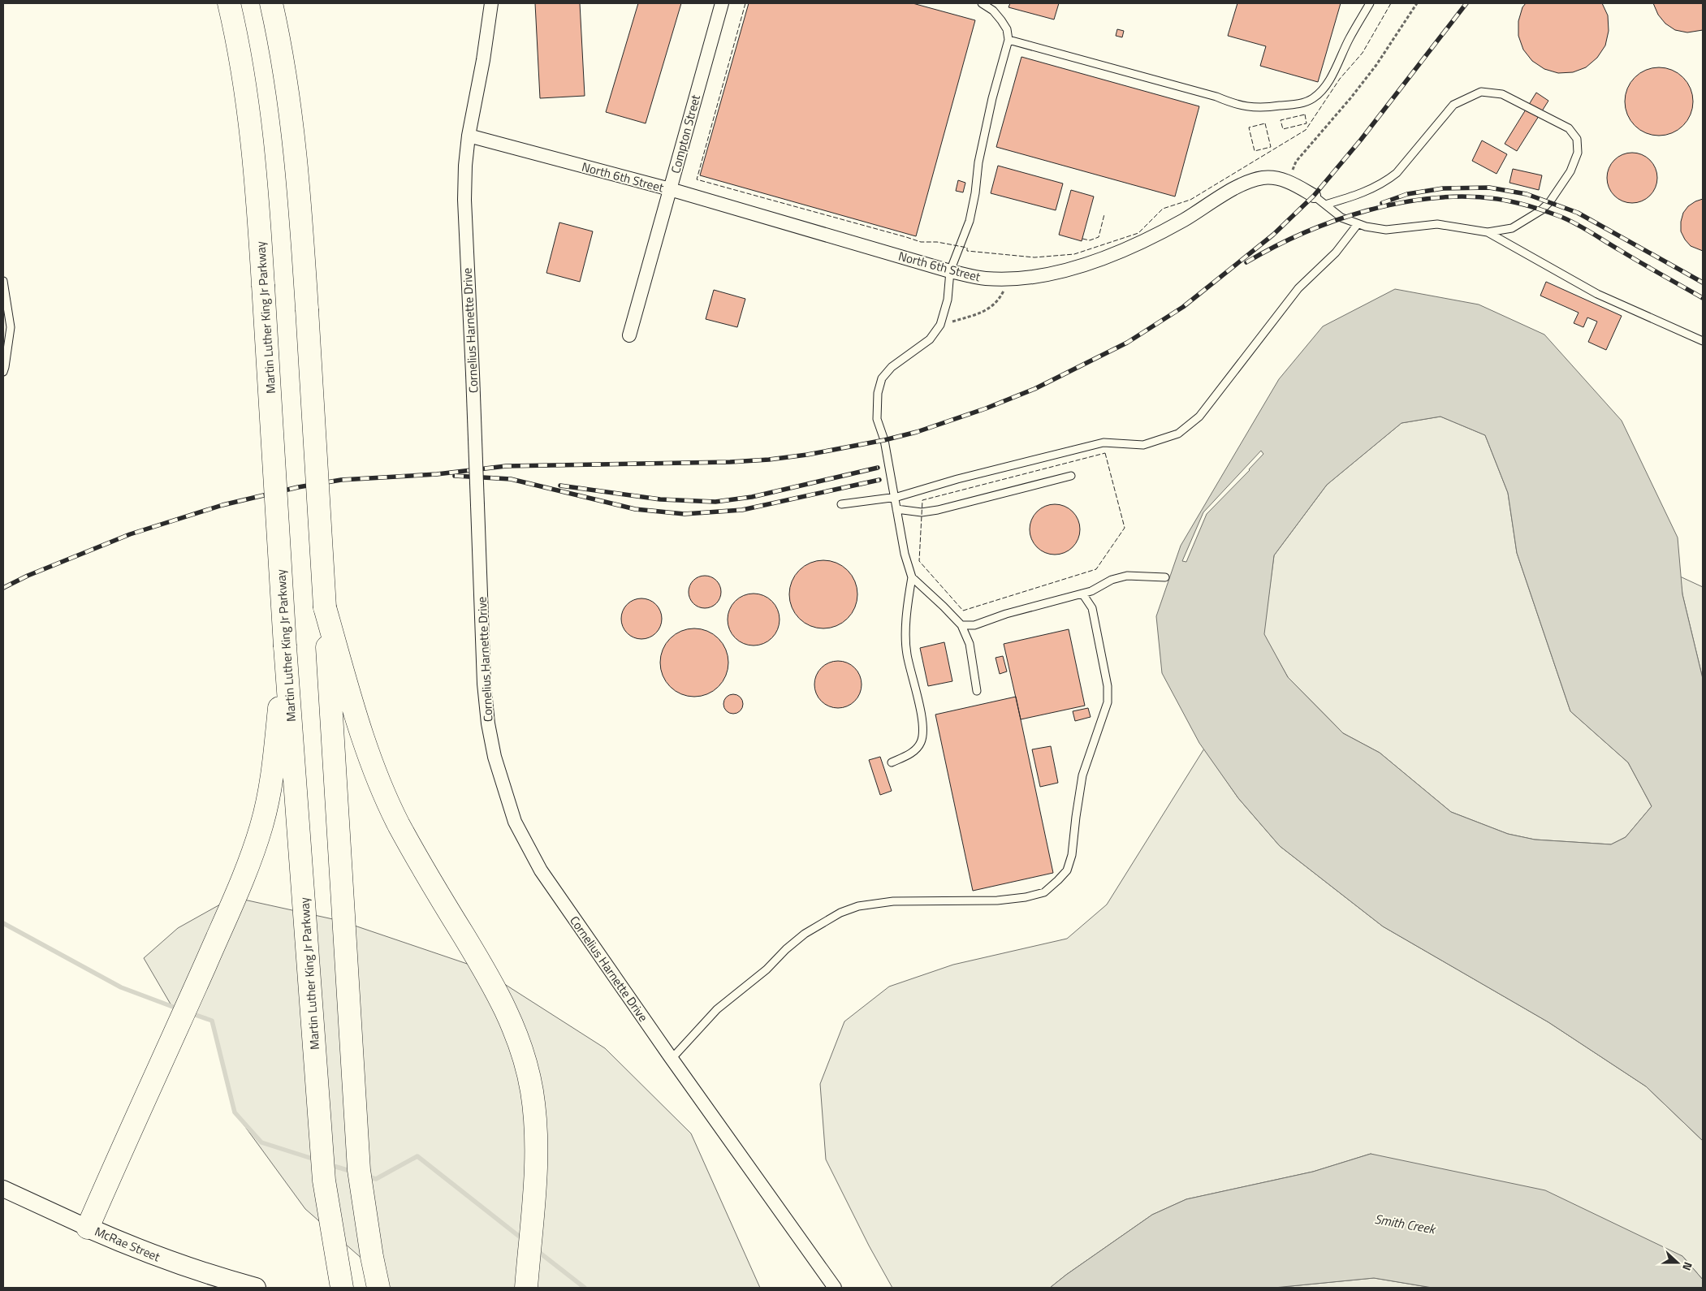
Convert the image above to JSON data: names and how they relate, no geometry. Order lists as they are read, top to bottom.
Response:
{
  "streets": {
    "highway": ["Martin Luther King Jr Parkway"],
    "main road": ["McRae Street"],
    "street": ["Compton Street", "North 6th Street", "Cornelius Harnette Drive"]
  },
  "crossings": [
    ["Compton Street", "North 6th Street"],
    ["North 6th Street", "Cornelius Harnette Drive"]
  ],
  "water": ["Smith Creek"],
  "north": "right"
}
